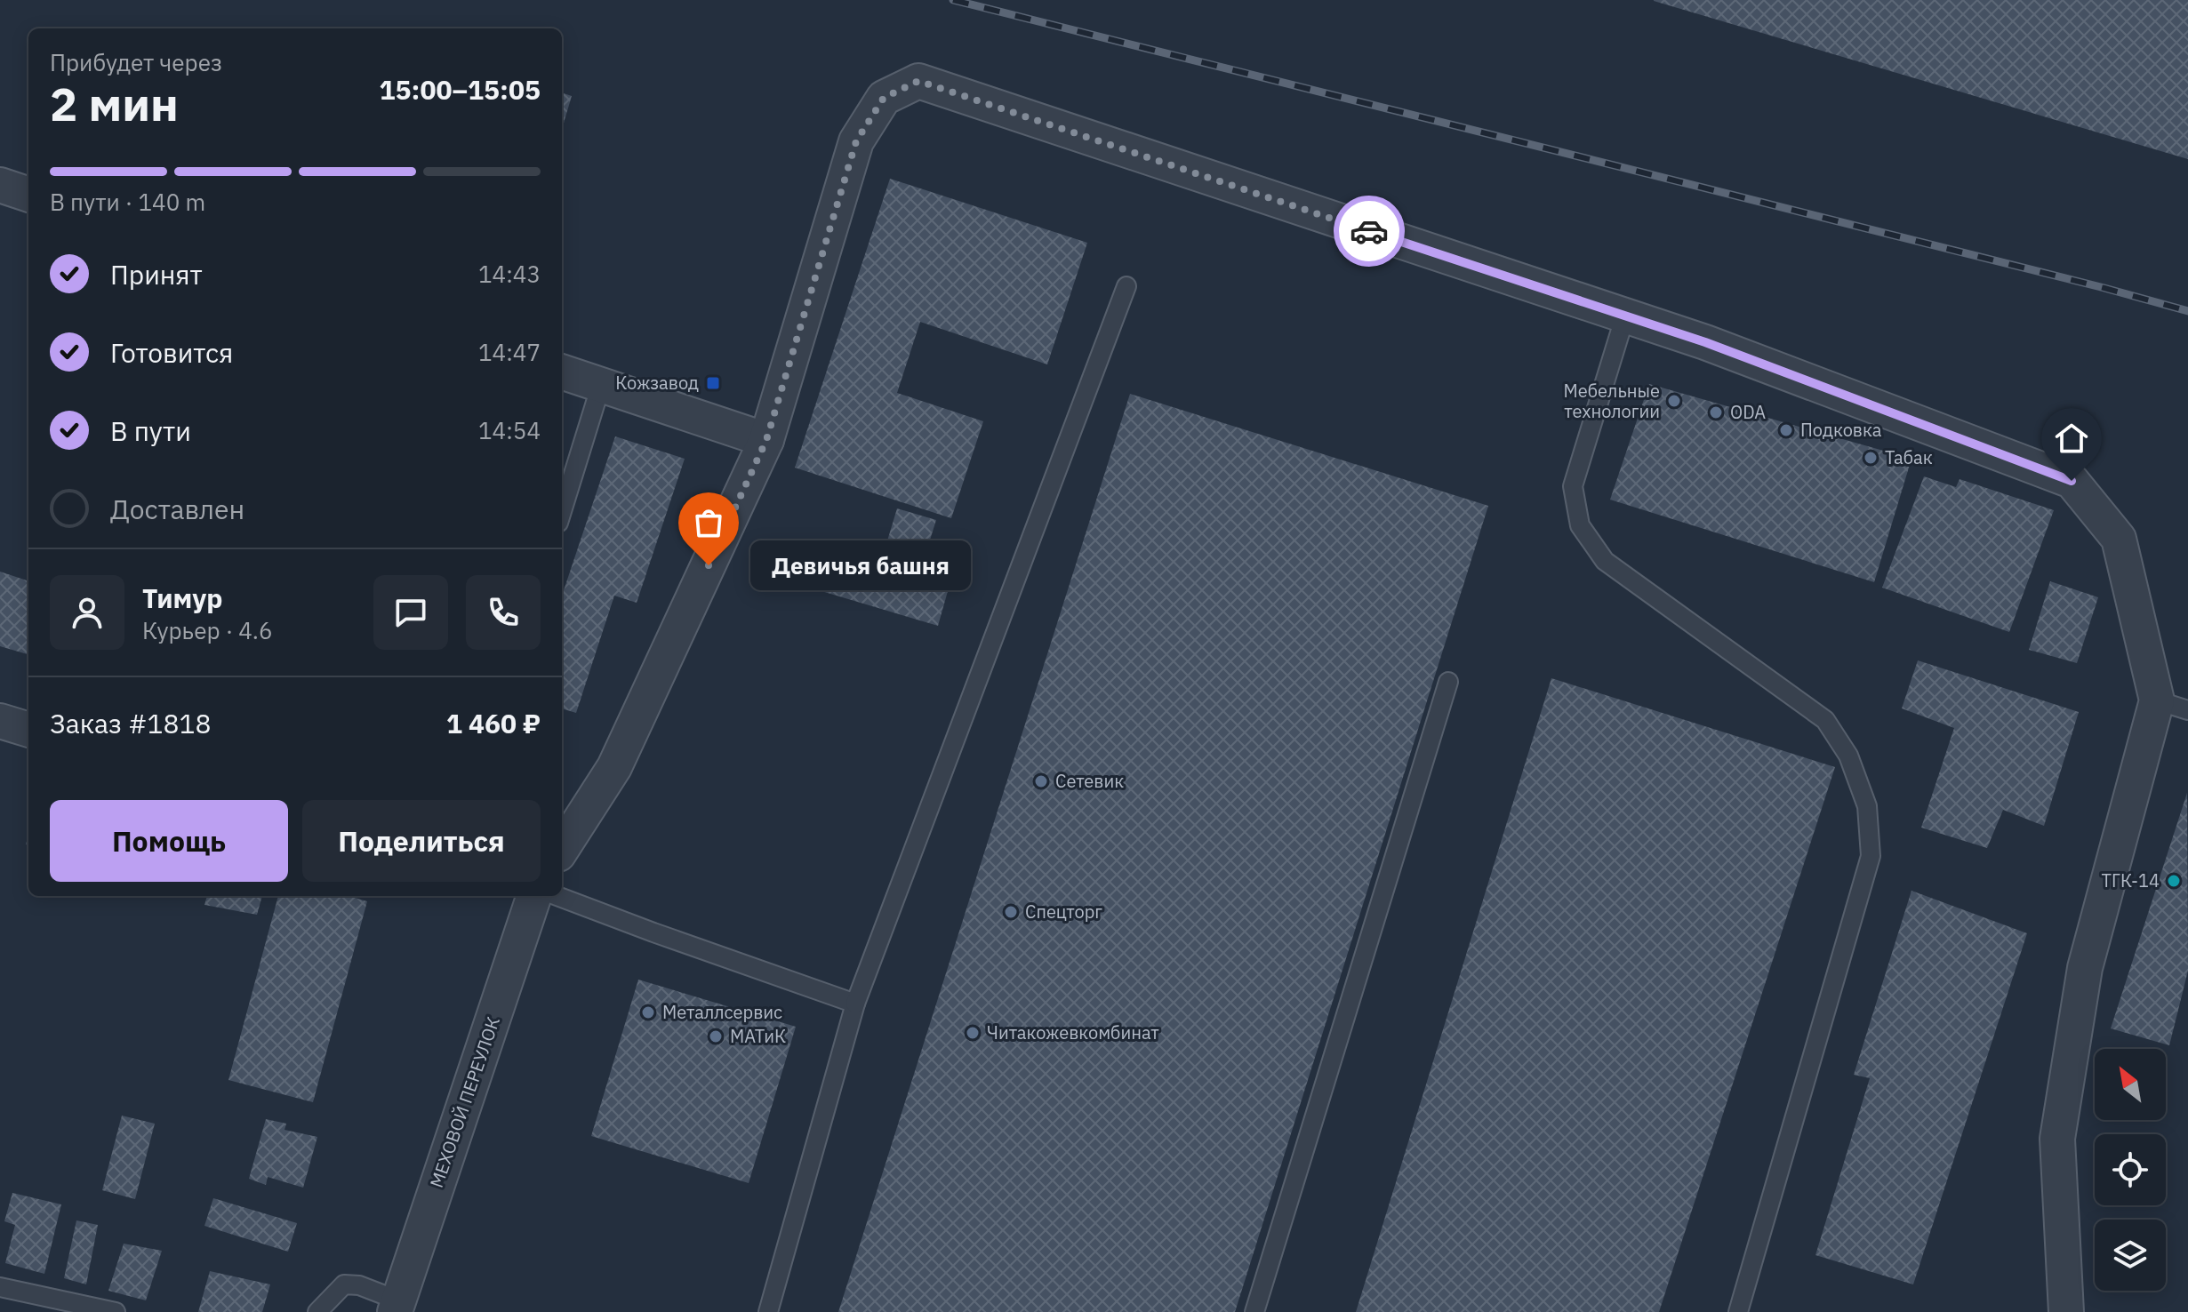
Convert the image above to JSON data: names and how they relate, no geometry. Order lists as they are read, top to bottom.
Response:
{
  "streets": {
    "street": ["МЕХОВОЙ ПЕРЕУЛОК"]
  },
  "places": {
    "transit": ["Кожзавод"],
    "other": [
      "Мебельные технологии",
      "ODA",
      "Подковка",
      "Табак",
      "Девичья башня",
      "Сетевик",
      "ТГК-14",
      "Спецторг",
      "Металлсервис",
      "Читакожевкомбинат",
      "МАТиК"
    ]
  },
  "north": "top left",
  "page": {
    "heading": ["2 мин", "Прибудет через", "15:00–15:05"],
    "panel": [
      "Тимур",
      "Курьер · 4.6",
      "Заказ #1818",
      "1 460 ₽"
    ],
    "bar": "В пути · 140 m",
    "list": [
      ["Принят", "14:43"],
      ["Готовится", "14:47"],
      ["В пути", "14:54"],
      "Доставлен"
    ],
    "bubble": "Девичья башня",
    "buttons": ["Помощь", "Поделиться"]
  }
}
